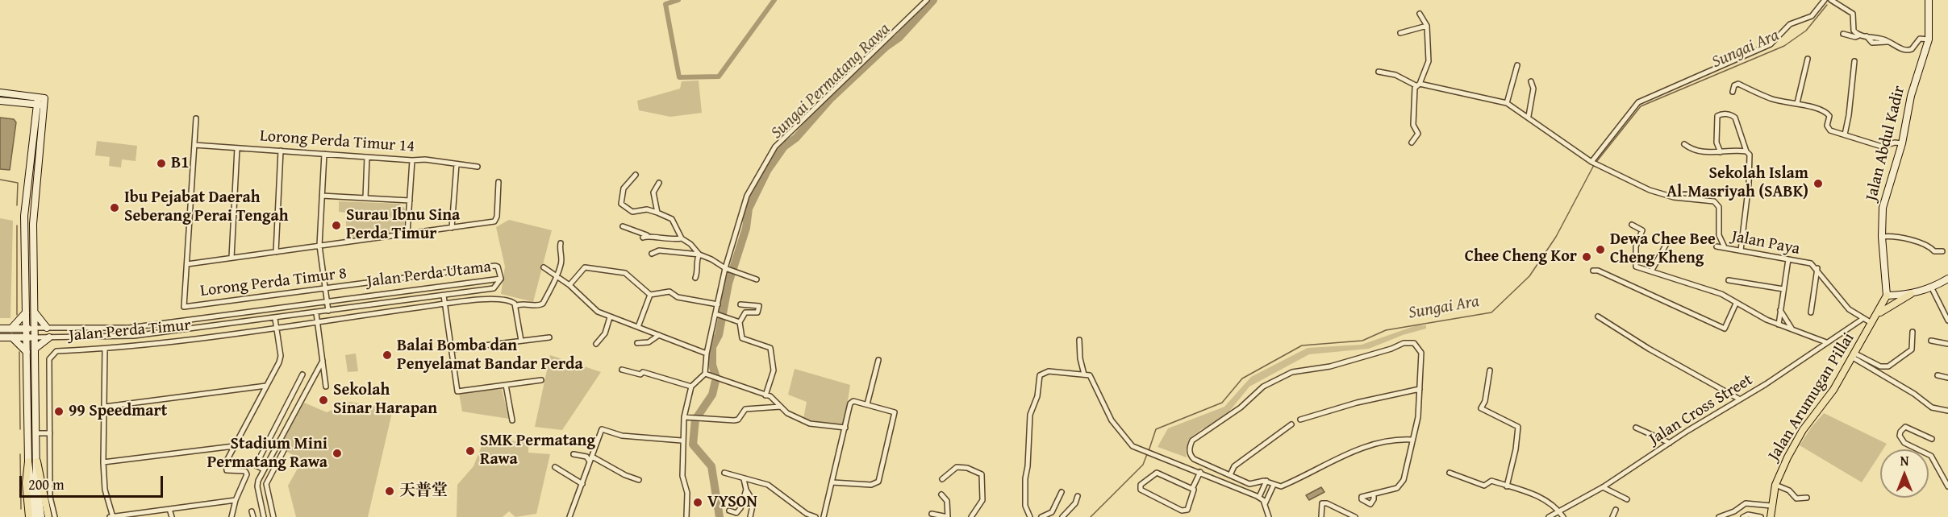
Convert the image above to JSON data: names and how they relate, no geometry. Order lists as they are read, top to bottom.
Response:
{
  "streets": {
    "main road": ["Jalan Arumugan Pillai"],
    "street": [
      "Lorong Perda Timur 14",
      "Jalan Abdul Kadir",
      "Jalan Paya",
      "Jalan Perda Utama",
      "Lorong Perda Timur 8",
      "Jalan Perda Timur",
      "Jalan Cross Street"
    ]
  },
  "crossings": [
    ["Jalan Abdul Kadir", "Jalan Arumugan Pillai"],
    ["Jalan Paya", "Jalan Arumugan Pillai"],
    ["Jalan Paya", "Jalan Cross Street"],
    ["Jalan Perda Utama", "Lorong Perda Timur 8"]
  ],
  "water": ["Sungai Ara", "Sungai Permatang Rawa"],
  "places": [
    "B1",
    "Sekolah Islam Al-Masriyah (SABK)",
    "Ibu Pejabat Daerah Seberang Perai Tengah",
    "Surau Ibnu Sina Perda Timur",
    "Dewa Chee Bee Cheng Kheng",
    "Chee Cheng Kor",
    "Balai Bomba dan Penyelamat Bandar Perda",
    "Sekolah Sinar Harapan",
    "99 Speedmart",
    "SMK Permatang Rawa",
    "Stadium Mini Permatang Rawa",
    "天普堂",
    "VYSON"
  ],
  "scale_bar": "200 m",
  "north": "top"
}
